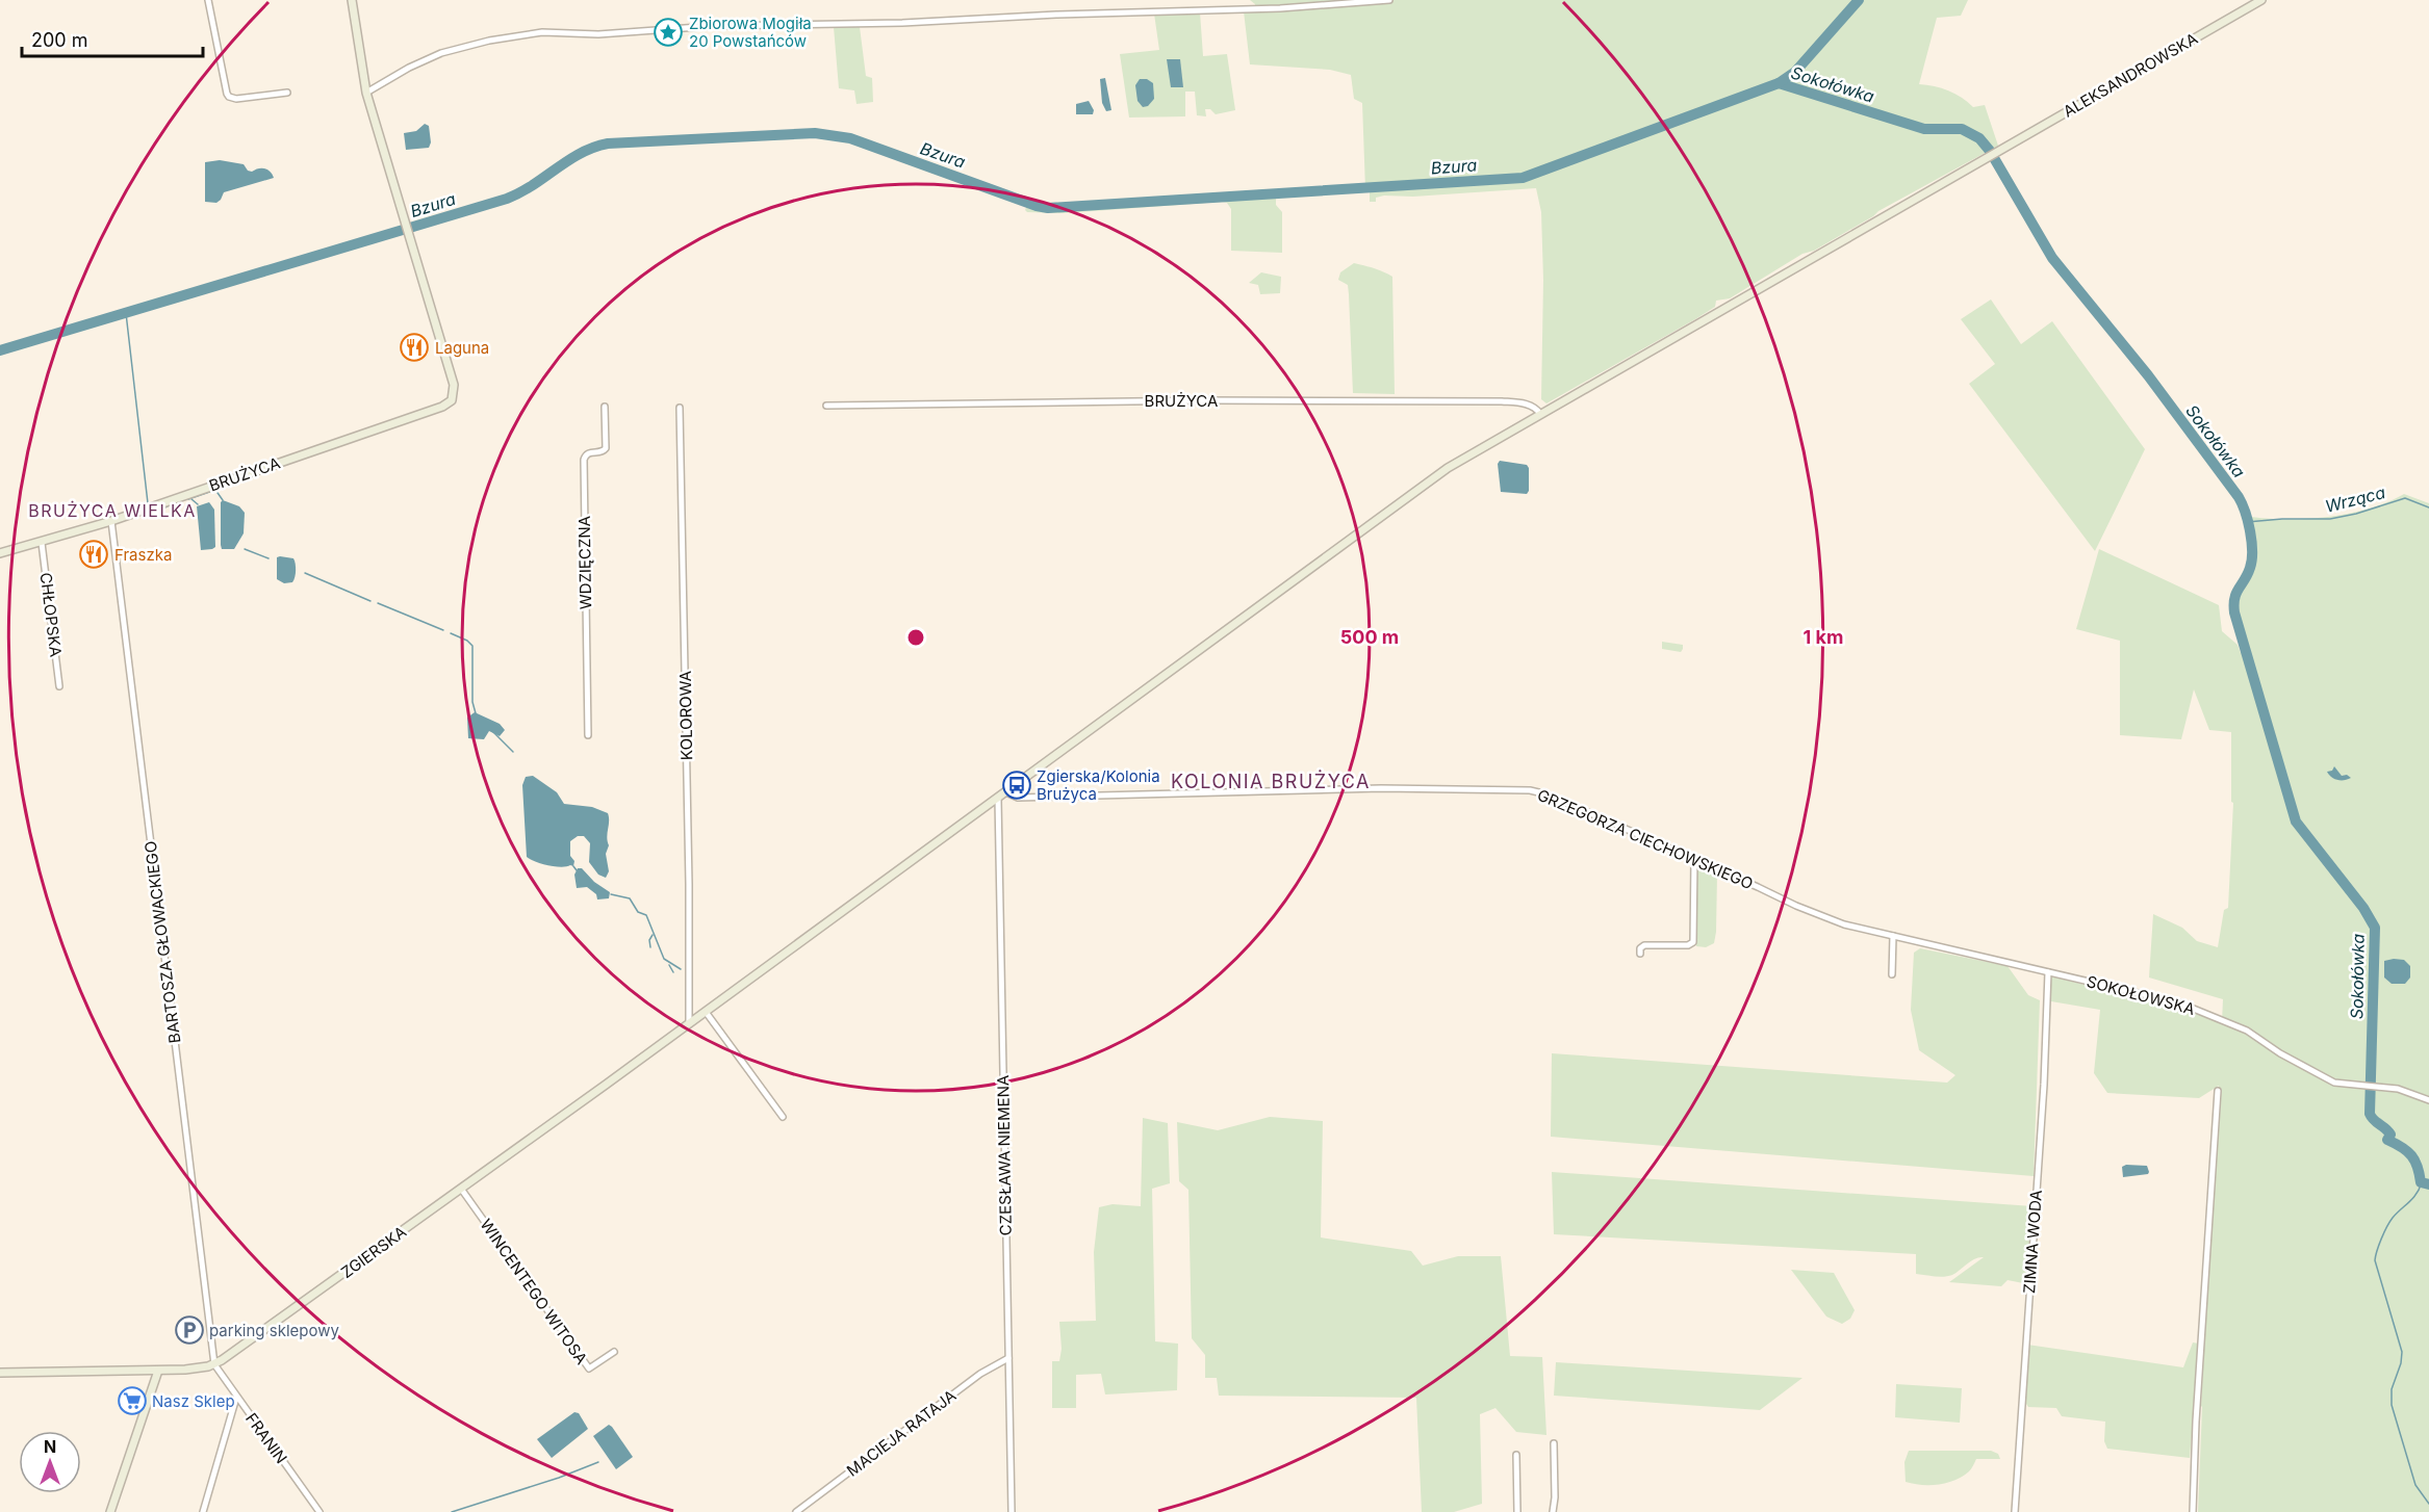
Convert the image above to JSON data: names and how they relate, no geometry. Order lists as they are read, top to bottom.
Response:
{
  "streets": {
    "main road": ["ALEKSANDROWSKA", "BRUŻYCA", "ZGIERSKA"],
    "street": [
      "WDZIĘCZNA",
      "CHŁOPSKA",
      "KOLOROWA",
      "GRZEGORZA CIECHOWSKIEGO",
      "BARTOSZA GŁOWACKIEGO",
      "SOKOŁOWSKA",
      "CZESŁAWA NIEMENA",
      "ZIMNA WODA",
      "WINCENTEGO WITOSA",
      "MACIEJA RATAJA",
      "FRANIN"
    ]
  },
  "crossings": [
    ["ALEKSANDROWSKA", "BRUŻYCA"],
    ["ALEKSANDROWSKA", "ZGIERSKA"],
    ["BRUŻYCA", "CHŁOPSKA"],
    ["BRUŻYCA", "BARTOSZA GŁOWACKIEGO"],
    ["BRUŻYCA", "ZGIERSKA"],
    ["KOLOROWA", "ZGIERSKA"],
    ["GRZEGORZA CIECHOWSKIEGO", "SOKOŁOWSKA"],
    ["GRZEGORZA CIECHOWSKIEGO", "ZIMNA WODA"],
    ["GRZEGORZA CIECHOWSKIEGO", "ZGIERSKA"],
    ["BARTOSZA GŁOWACKIEGO", "ZGIERSKA"],
    ["BARTOSZA GŁOWACKIEGO", "FRANIN"],
    ["SOKOŁOWSKA", "ZIMNA WODA"],
    ["CZESŁAWA NIEMENA", "ZGIERSKA"],
    ["CZESŁAWA NIEMENA", "MACIEJA RATAJA"],
    ["ZGIERSKA", "WINCENTEGO WITOSA"],
    ["ZGIERSKA", "FRANIN"]
  ],
  "districts": ["BRUŻYCA WIELKA", "KOLONIA BRUŻYCA"],
  "water": ["Sokołówka", "Bzura", "Wrząca"],
  "places": {
    "place": ["Zbiorowa Mogiła 20 Powstańców"],
    "restaurant": ["Laguna", "Fraszka"],
    "bus stop": ["Zgierska/Kolonia Brużyca"],
    "parking": ["parking sklepowy"],
    "supermarket": ["Nasz Sklep"]
  },
  "scale_bar": "200 m",
  "north": "top",
  "rings": ["500 m", "1 km"]
}
